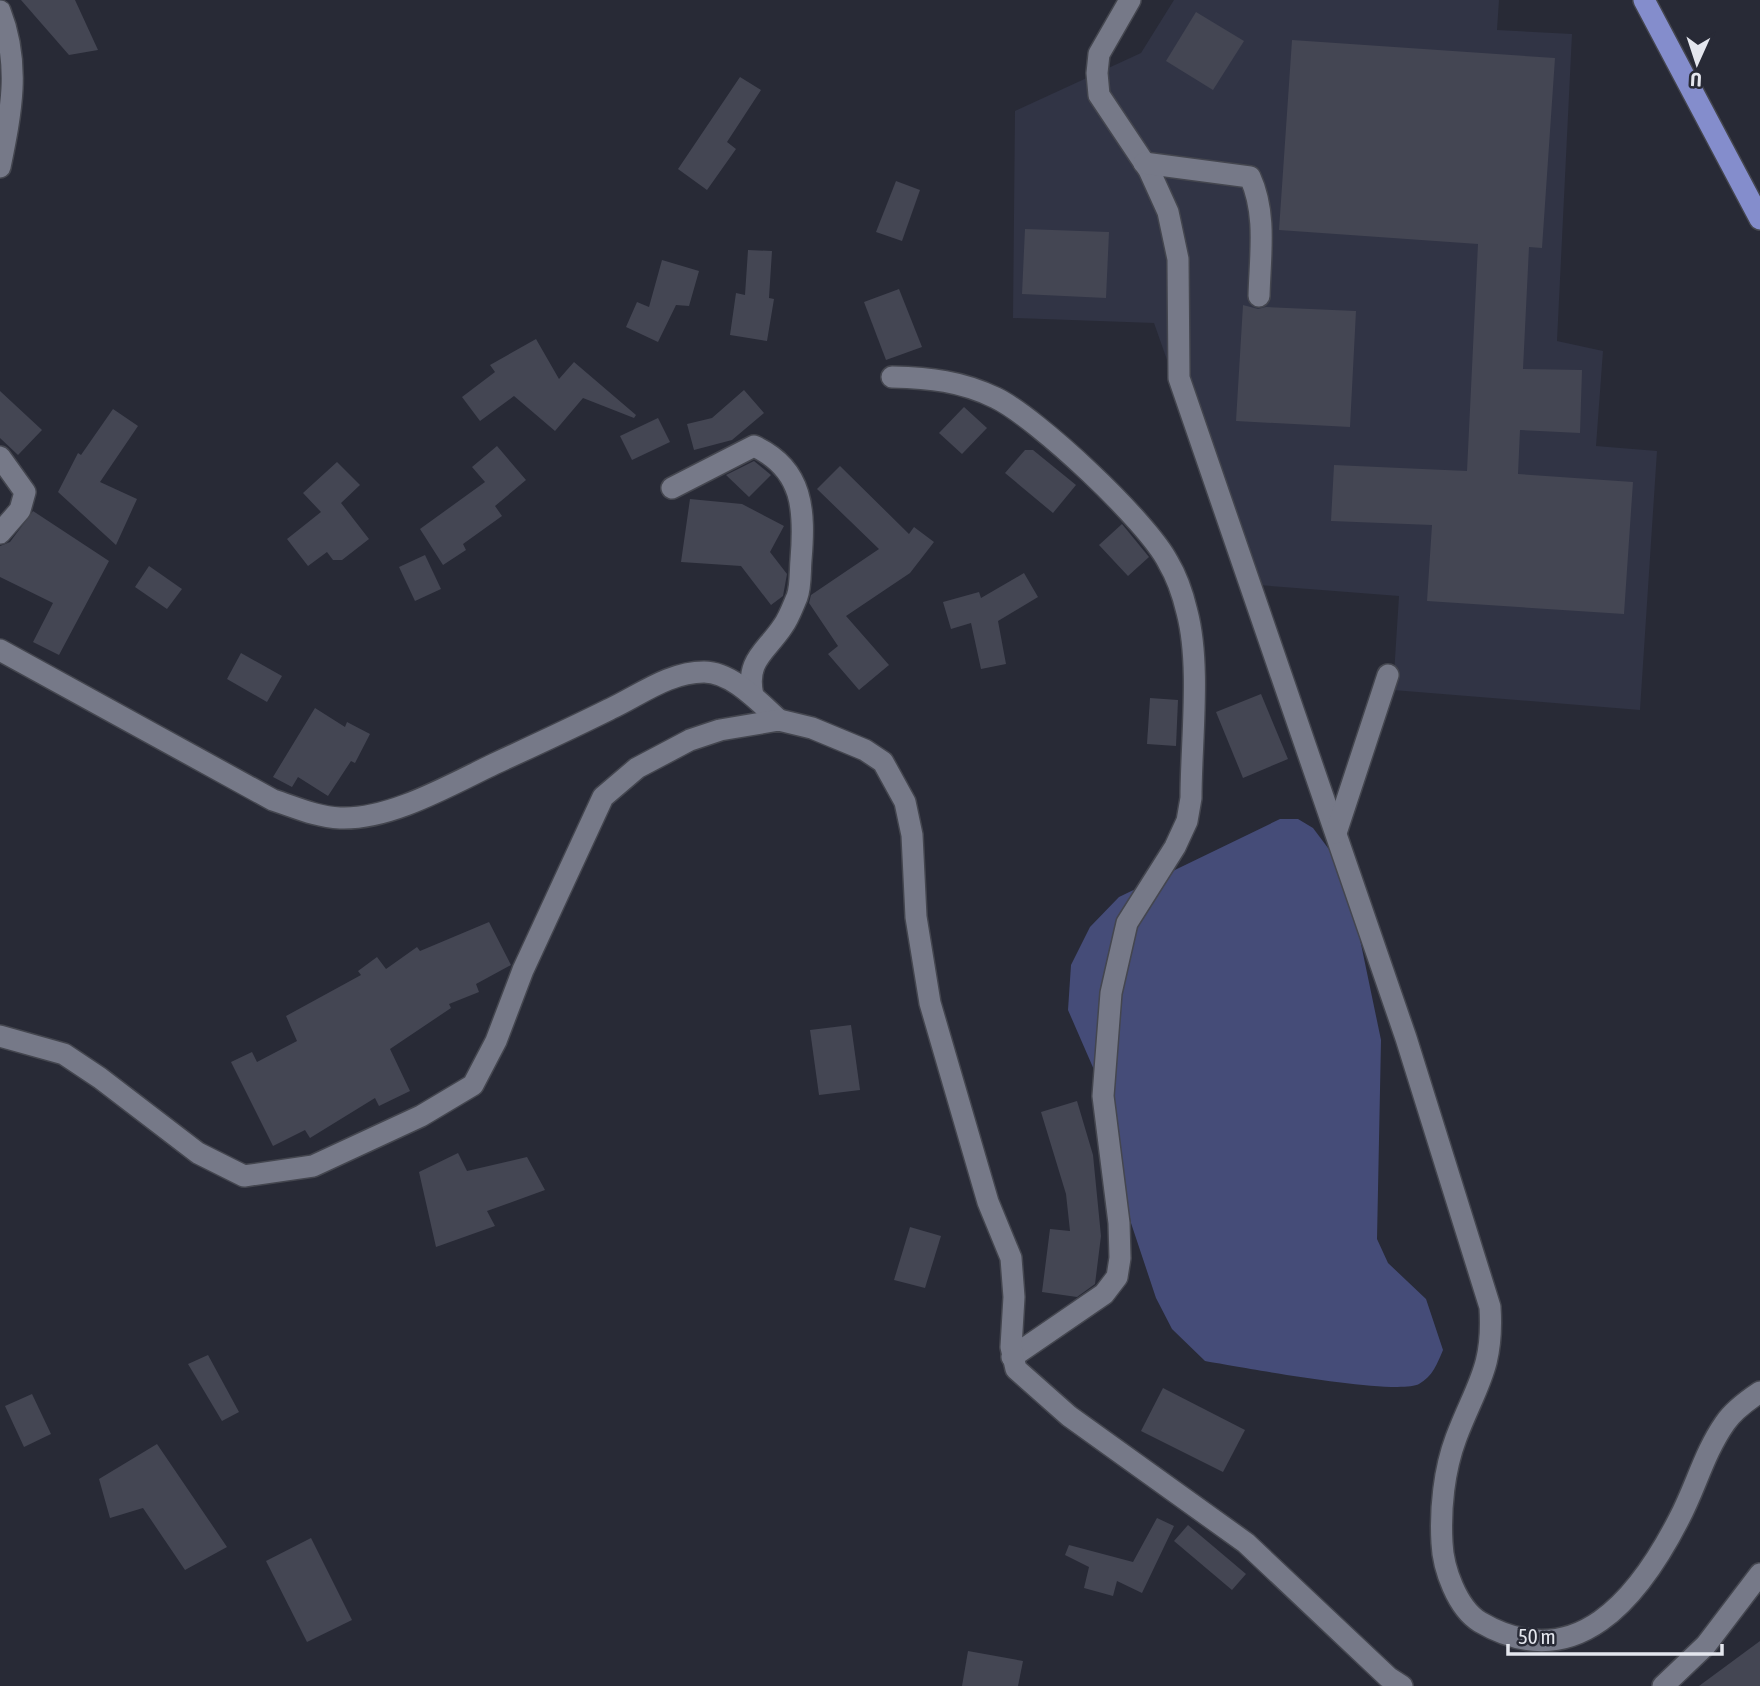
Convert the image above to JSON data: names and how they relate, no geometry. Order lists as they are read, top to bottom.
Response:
{
  "scale_bar": "50 m",
  "north": "bottom"
}
